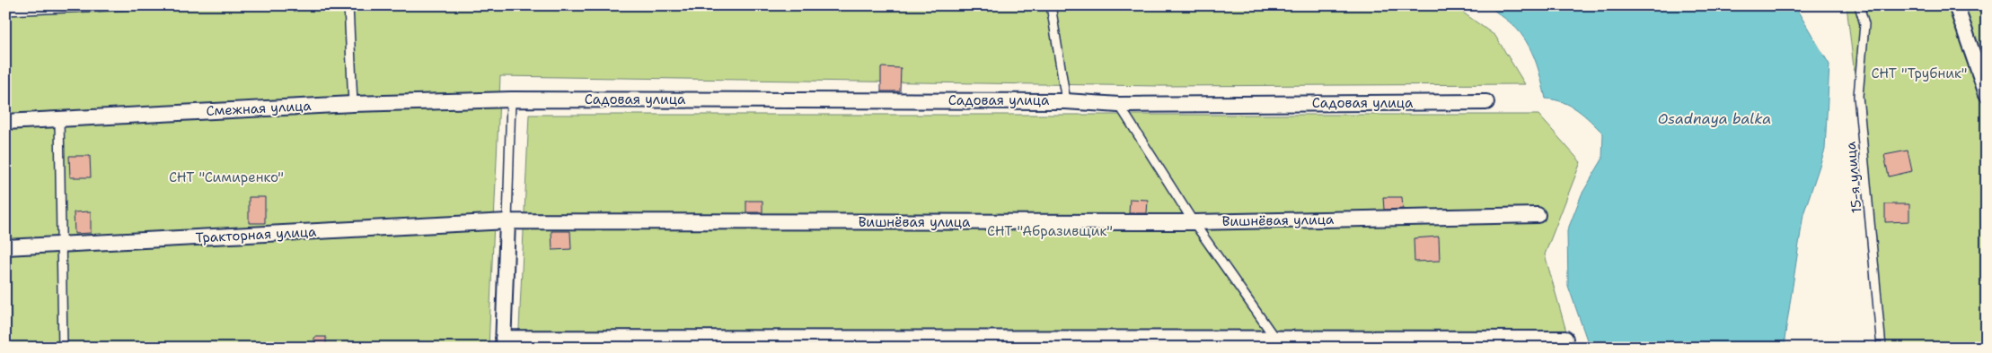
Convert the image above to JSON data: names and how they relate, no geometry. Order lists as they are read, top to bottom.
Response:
{
  "streets": {
    "street": [
      "Садовая улица",
      "Смежная улица",
      "Вишнёвая улица",
      "Тракторная улица"
    ],
    "lane": ["15-я улица"]
  },
  "crossings": [
    ["Садовая улица", "Смежная улица"],
    ["Вишнёвая улица", "Тракторная улица"]
  ],
  "water": ["Osadnaya balka"],
  "parks": ["СНТ \"Трубник\"", "СНТ \"Симиренко\"", "СНТ \"Абразивщик\""]
}
